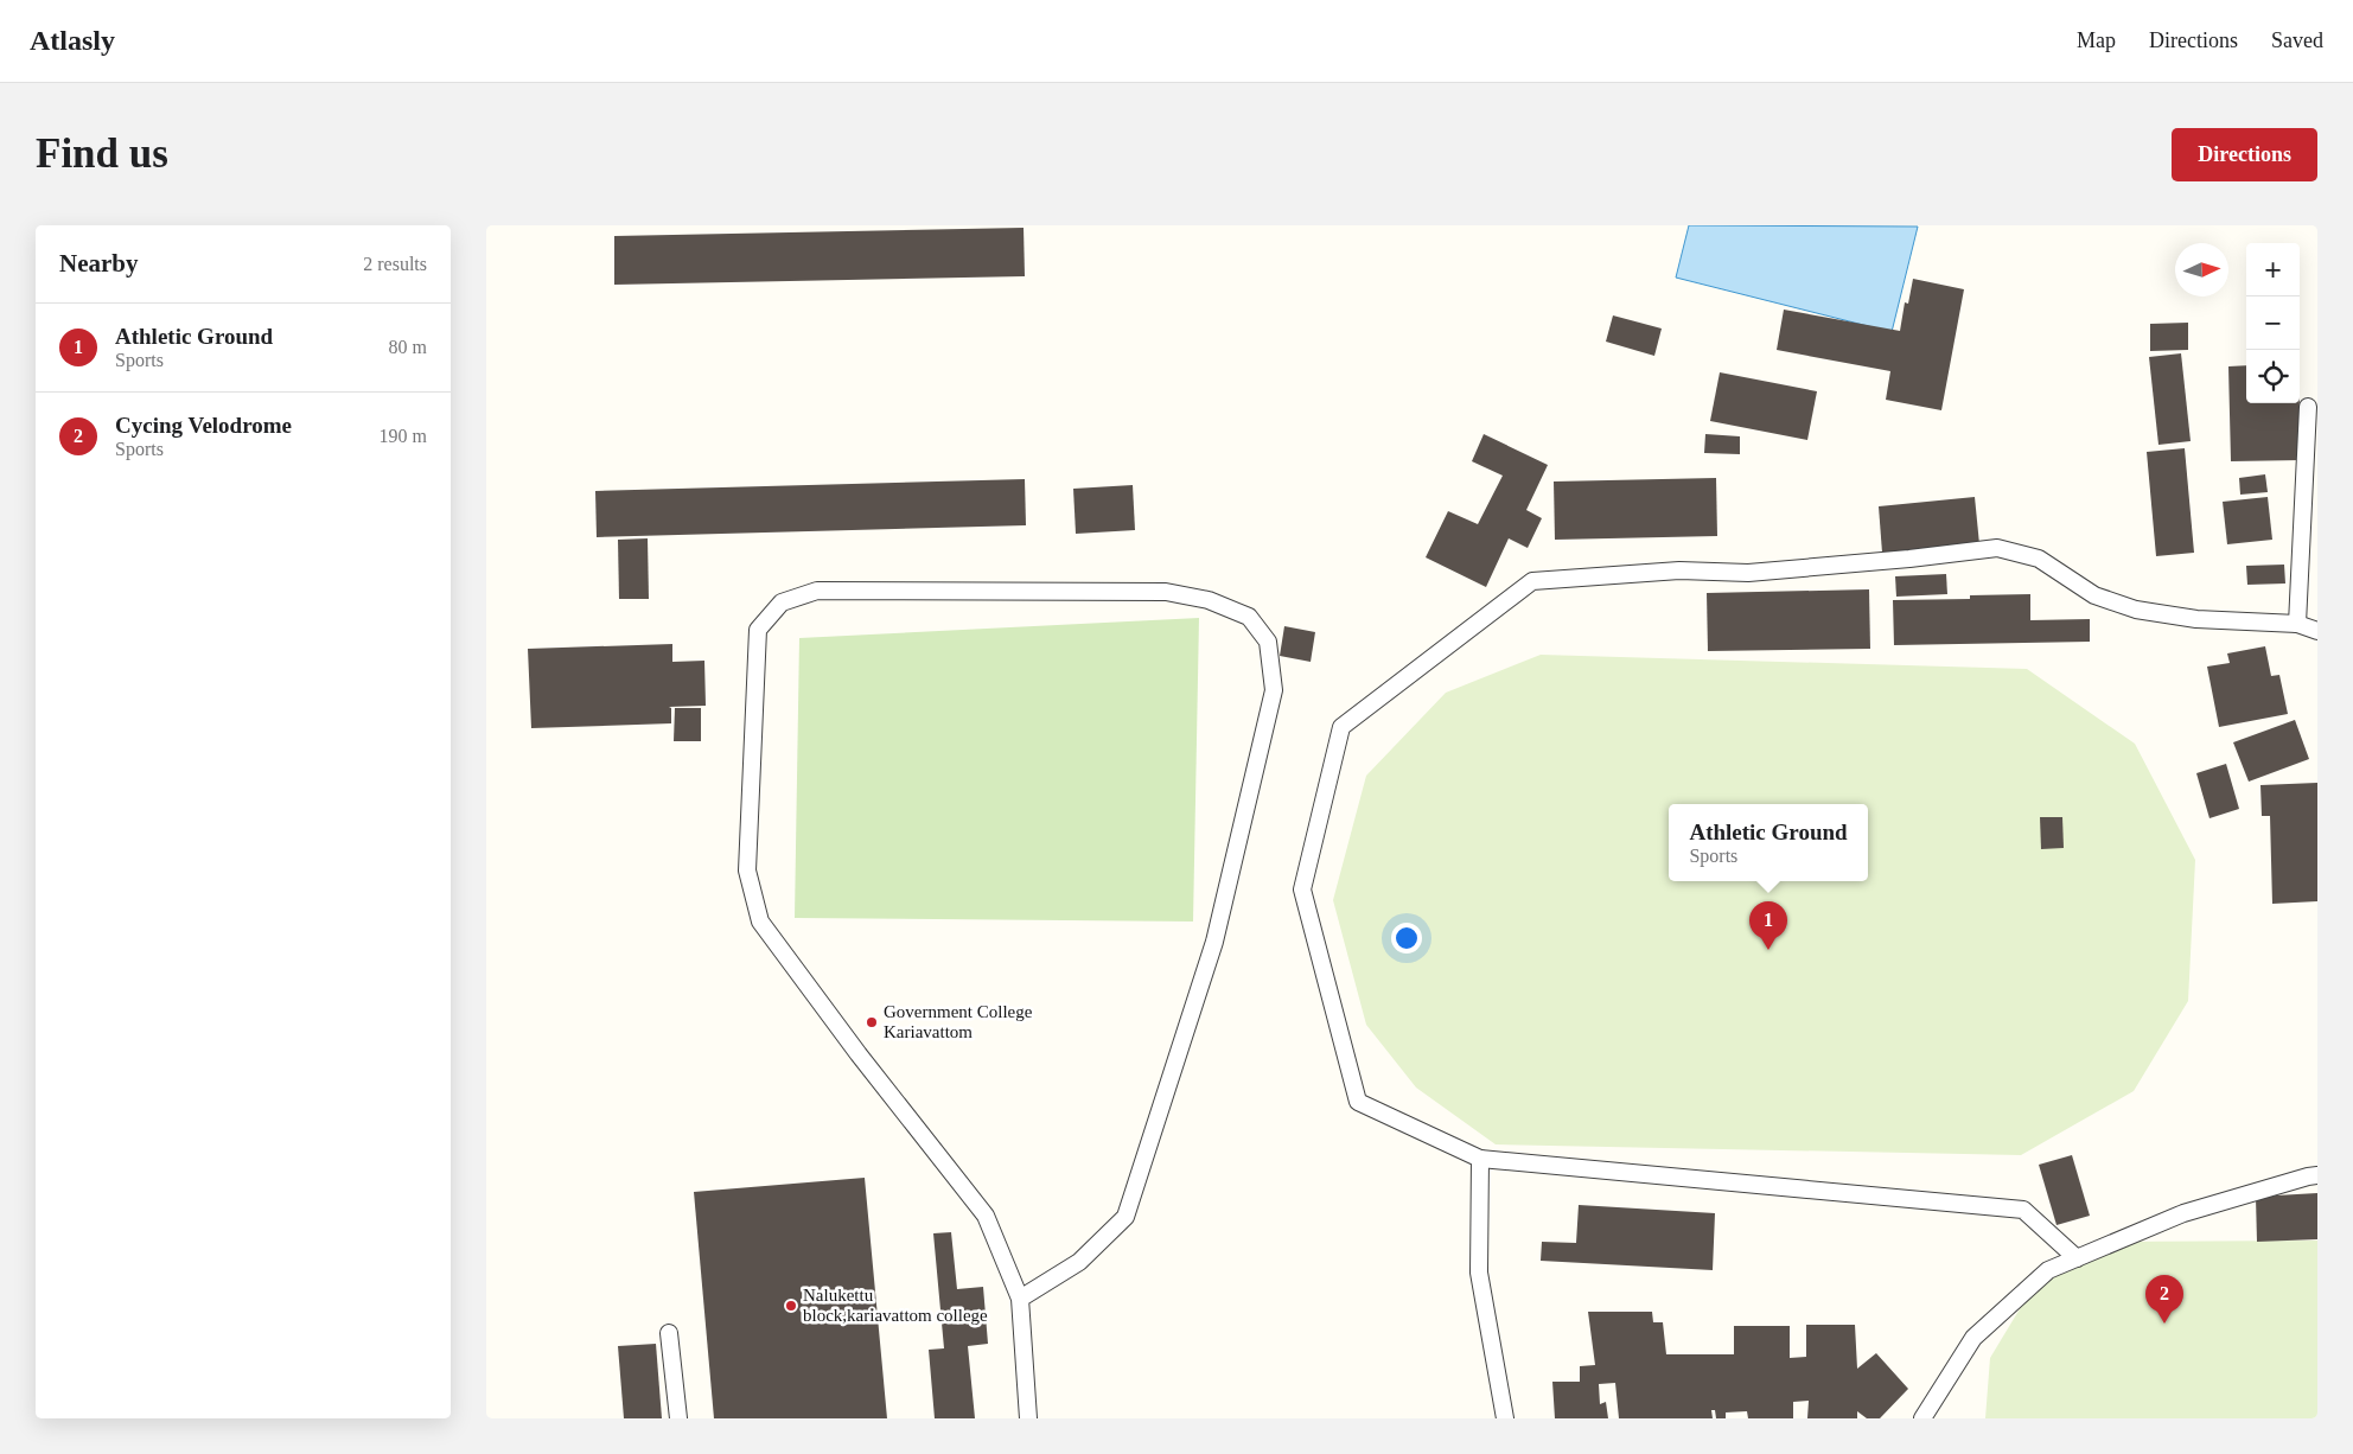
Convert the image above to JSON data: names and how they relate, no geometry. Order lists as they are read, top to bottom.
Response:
{
  "places": ["Government College Kariavattom", "Nalukettu block,kariavattom college"],
  "north": "right",
  "page": {
    "header": "Atlasly",
    "nav": ["Map", "Directions", "Saved"],
    "buttons": "Directions",
    "title": "Find us",
    "heading": ["Nearby", "2 results"],
    "map_buttons": ["+", "−"],
    "list": [
      {
        "mark": "1",
        "name": "Athletic Ground",
        "note": "Sports",
        "value": "80 m"
      },
      {
        "mark": "2",
        "name": "Cycing Velodrome",
        "note": "Sports",
        "value": "190 m"
      }
    ],
    "popup": ["Athletic Ground", "Sports"],
    "pins": ["1", "2"]
  }
}
